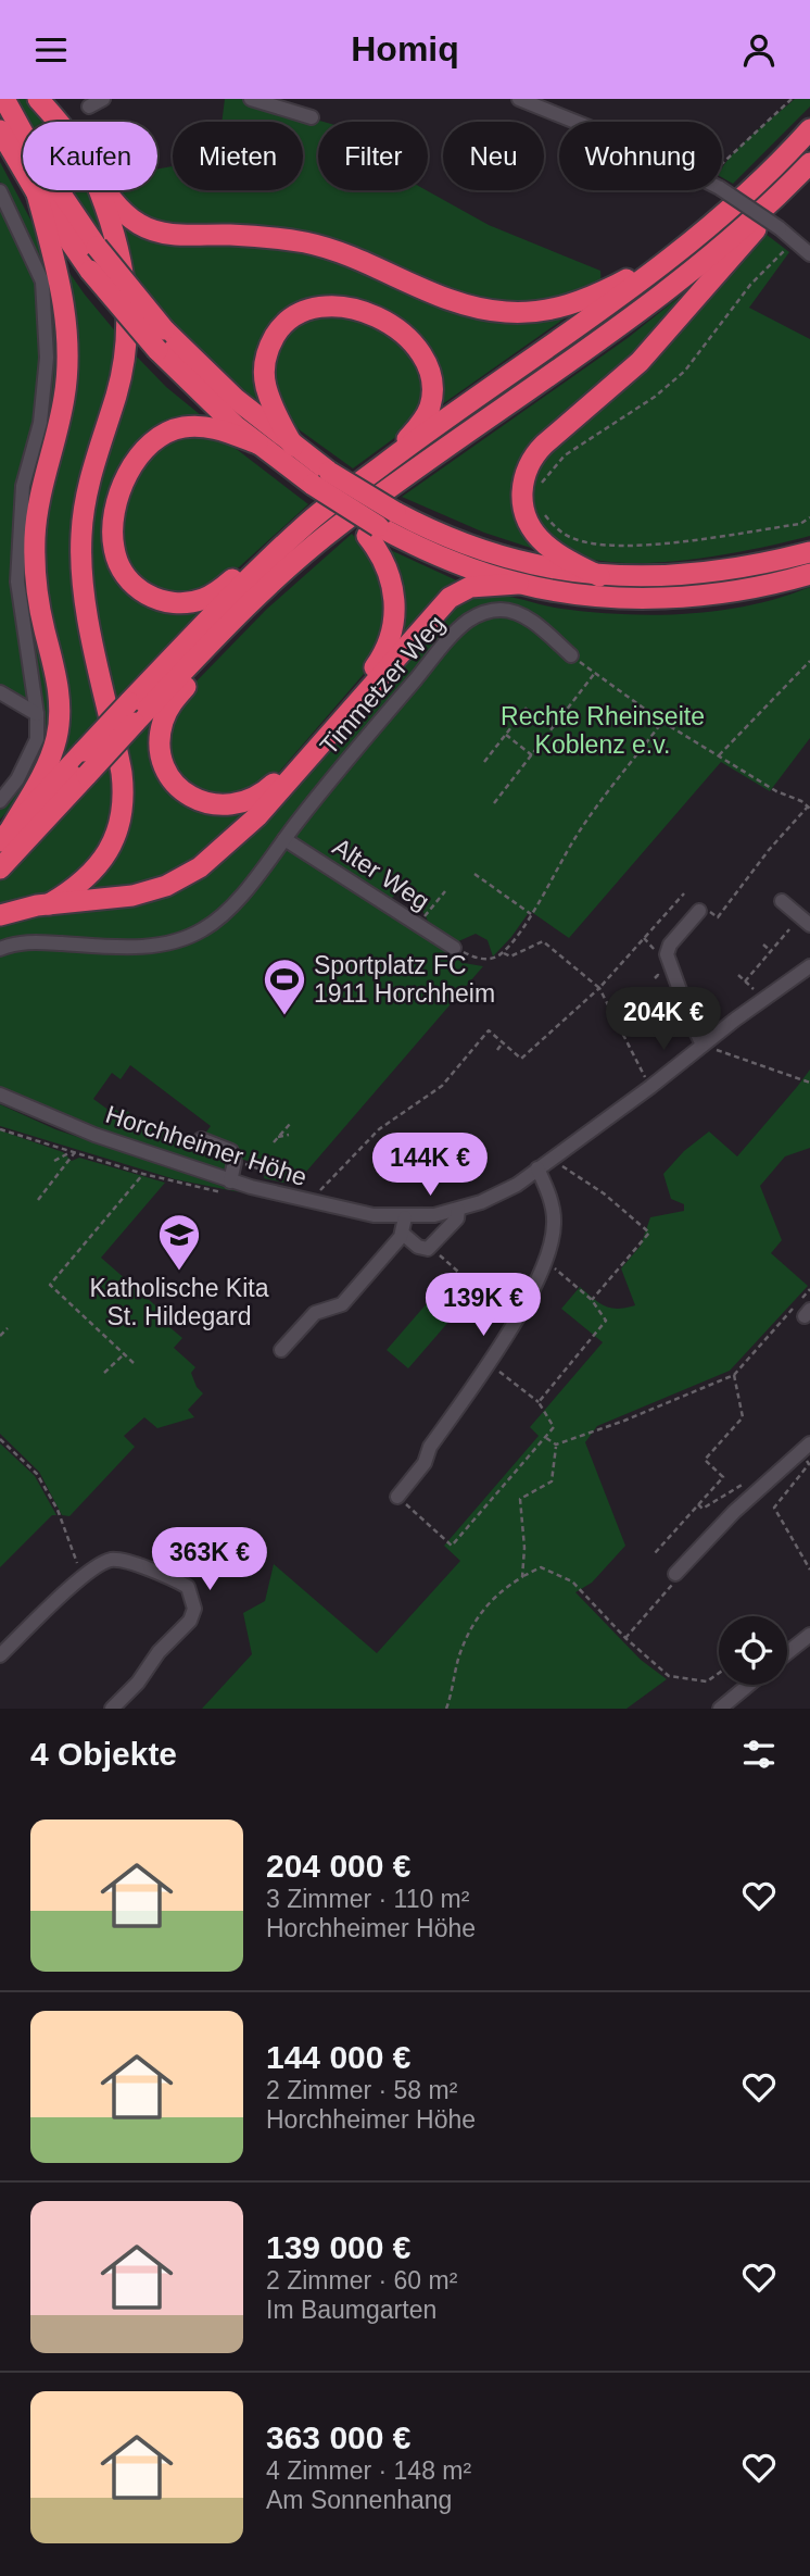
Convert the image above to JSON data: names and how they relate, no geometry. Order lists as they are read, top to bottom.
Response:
{
  "streets": {
    "street": ["Timmetzer Weg", "Alter Weg", "Horchheimer Höhe"]
  },
  "crossings": [
    ["Timmetzer Weg", "Alter Weg"]
  ],
  "parks": ["Rechte Rheinseite Koblenz e.v."],
  "places": {
    "sports": ["Sportplatz FC 1911 Horchheim"],
    "school or university": ["Katholische Kita St. Hildegard"]
  },
  "page": {
    "header": "Homiq",
    "chip": [
      "Kaufen",
      "Mieten",
      "Filter",
      "Neu",
      "Wohnung"
    ],
    "price": [
      "204K €",
      "144K €",
      "139K €",
      "363K €"
    ],
    "heading": "4 Objekte",
    "list": [
      {
        "name": "204 000 €",
        "note": "3 Zimmer · 110 m² · Horchheimer Höhe"
      },
      {
        "name": "144 000 €",
        "note": "2 Zimmer · 58 m² · Horchheimer Höhe"
      },
      {
        "name": "139 000 €",
        "note": "2 Zimmer · 60 m² · Im Baumgarten"
      },
      {
        "name": "363 000 €",
        "note": "4 Zimmer · 148 m² · Am Sonnenhang"
      }
    ]
  }
}
